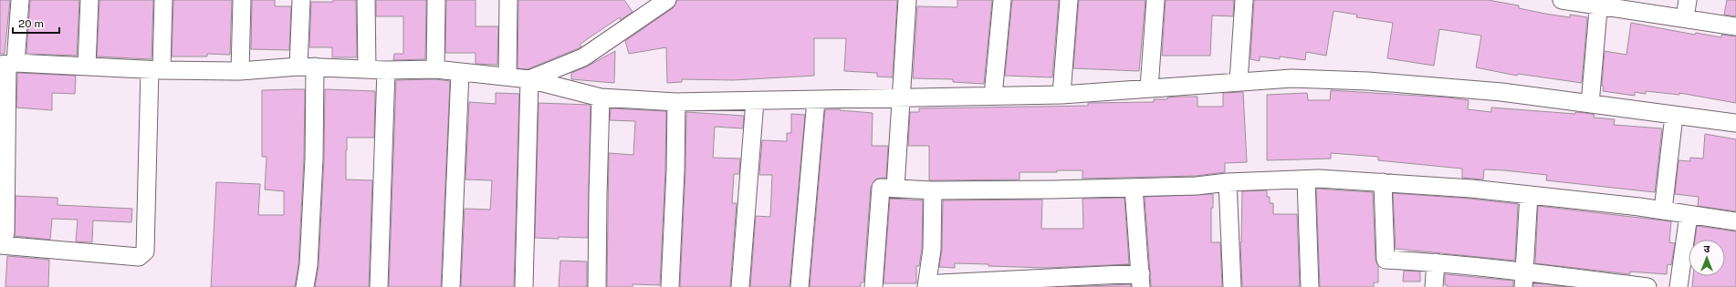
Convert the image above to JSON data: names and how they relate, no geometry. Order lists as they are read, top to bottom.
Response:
{
  "scale_bar": "20 m",
  "north": "top"
}
